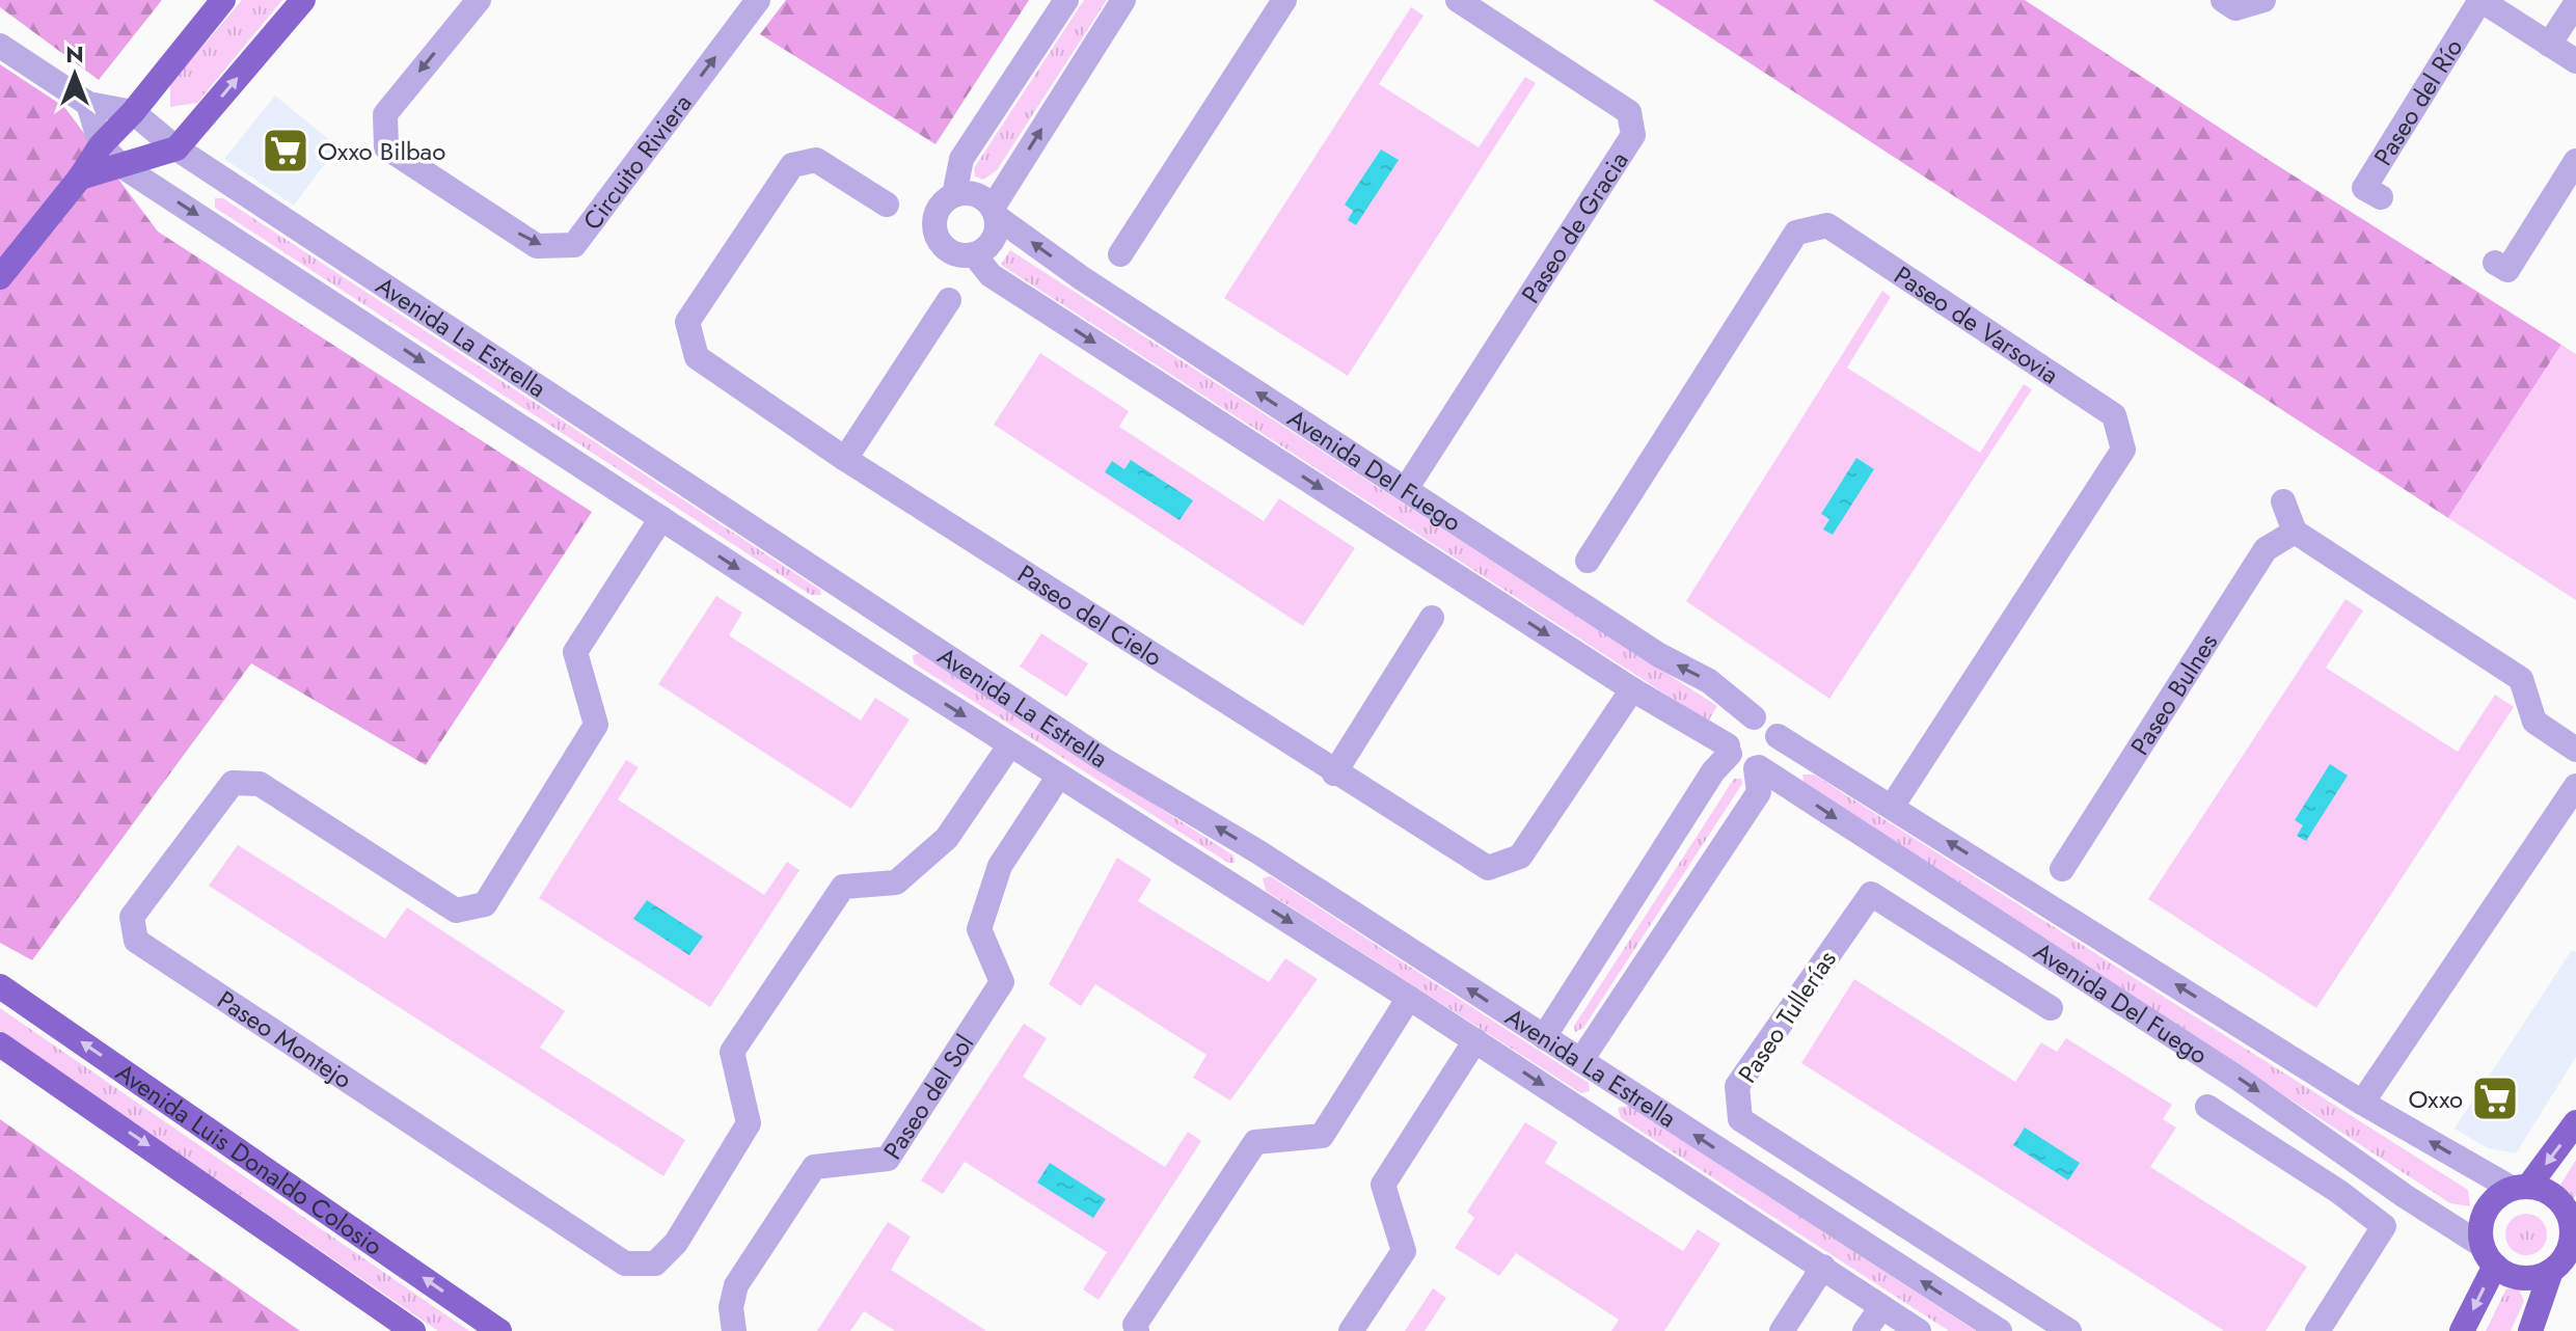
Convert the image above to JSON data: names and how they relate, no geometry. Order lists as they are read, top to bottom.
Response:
{
  "streets": {
    "main road": ["Avenida Luis Donaldo Colosio"],
    "street": [
      "Paseo del Río",
      "Circuito Riviera",
      "Paseo de Gracia",
      "Paseo de Varsovia",
      "Avenida La Estrella",
      "Avenida Del Fuego",
      "Paseo del Cielo",
      "Paseo Bulnes",
      "Paseo Tullerías",
      "Paseo Montejo",
      "Paseo del Sol"
    ]
  },
  "crossings": [
    ["Paseo de Gracia", "Avenida Del Fuego"],
    ["Paseo de Varsovia", "Avenida Del Fuego"],
    ["Avenida La Estrella", "Paseo Montejo"],
    ["Avenida La Estrella", "Paseo del Sol"],
    ["Avenida Del Fuego", "Paseo del Cielo"]
  ],
  "places": {
    "supermarket": ["Oxxo Bilbao", "Oxxo"]
  },
  "north": "top"
}
